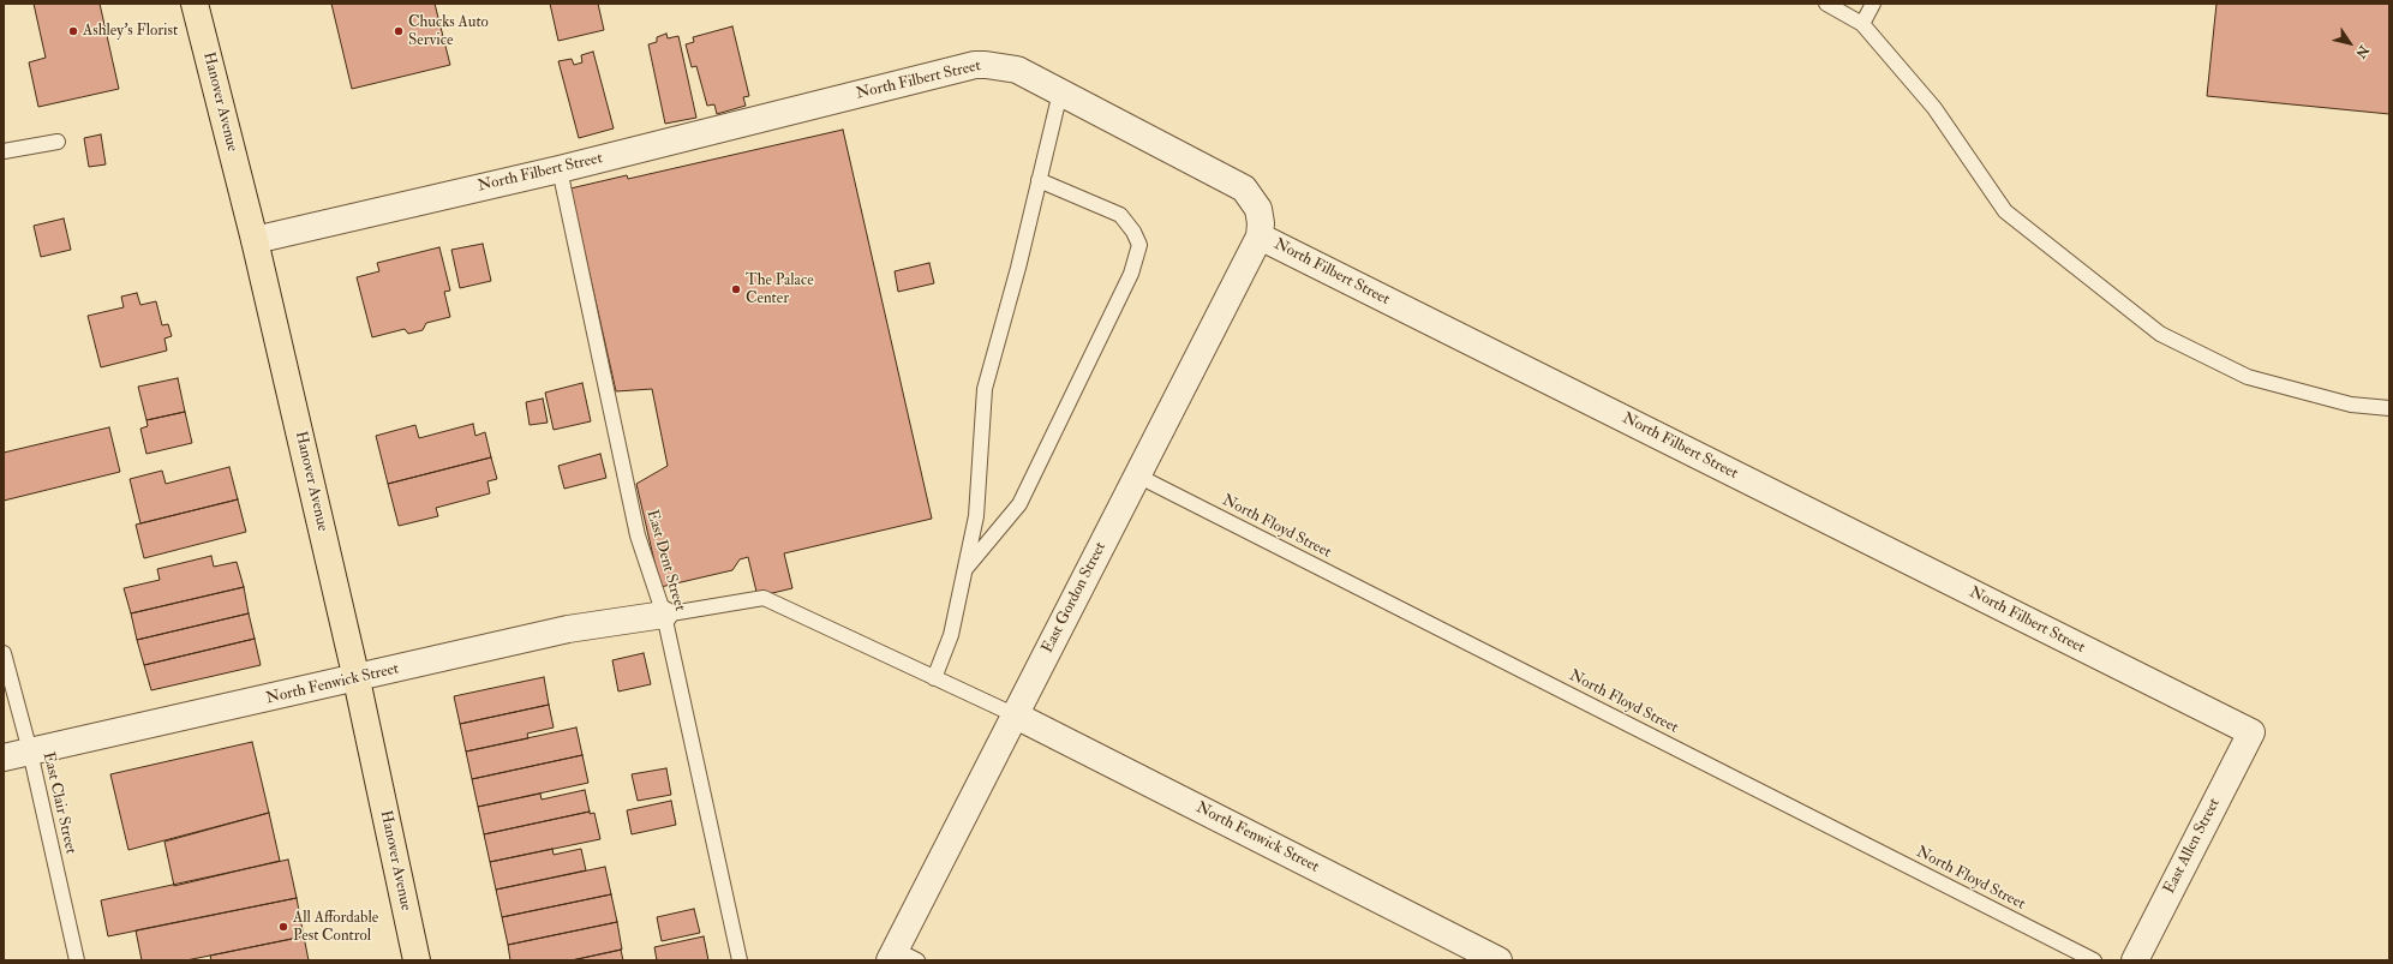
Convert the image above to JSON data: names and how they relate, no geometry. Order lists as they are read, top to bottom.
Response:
{
  "streets": {
    "main road": ["Hanover Avenue"],
    "street": [
      "North Filbert Street",
      "East Gordon Street",
      "North Fenwick Street",
      "East Allen Street"
    ],
    "lane": ["North Floyd Street", "East Dent Street", "East Clair Street"]
  },
  "crossings": [
    ["North Filbert Street", "Hanover Avenue"],
    ["North Filbert Street", "East Dent Street"],
    ["North Filbert Street", "East Gordon Street"],
    ["North Filbert Street", "East Allen Street"],
    ["Hanover Avenue", "North Fenwick Street"],
    ["North Floyd Street", "East Gordon Street"],
    ["East Dent Street", "North Fenwick Street"],
    ["East Gordon Street", "North Fenwick Street"],
    ["North Fenwick Street", "East Clair Street"]
  ],
  "places": [
    "Ashley's Florist",
    "Chucks Auto Service",
    "The Palace Center",
    "All Affordable Pest Control"
  ],
  "north": "bottom right"
}
